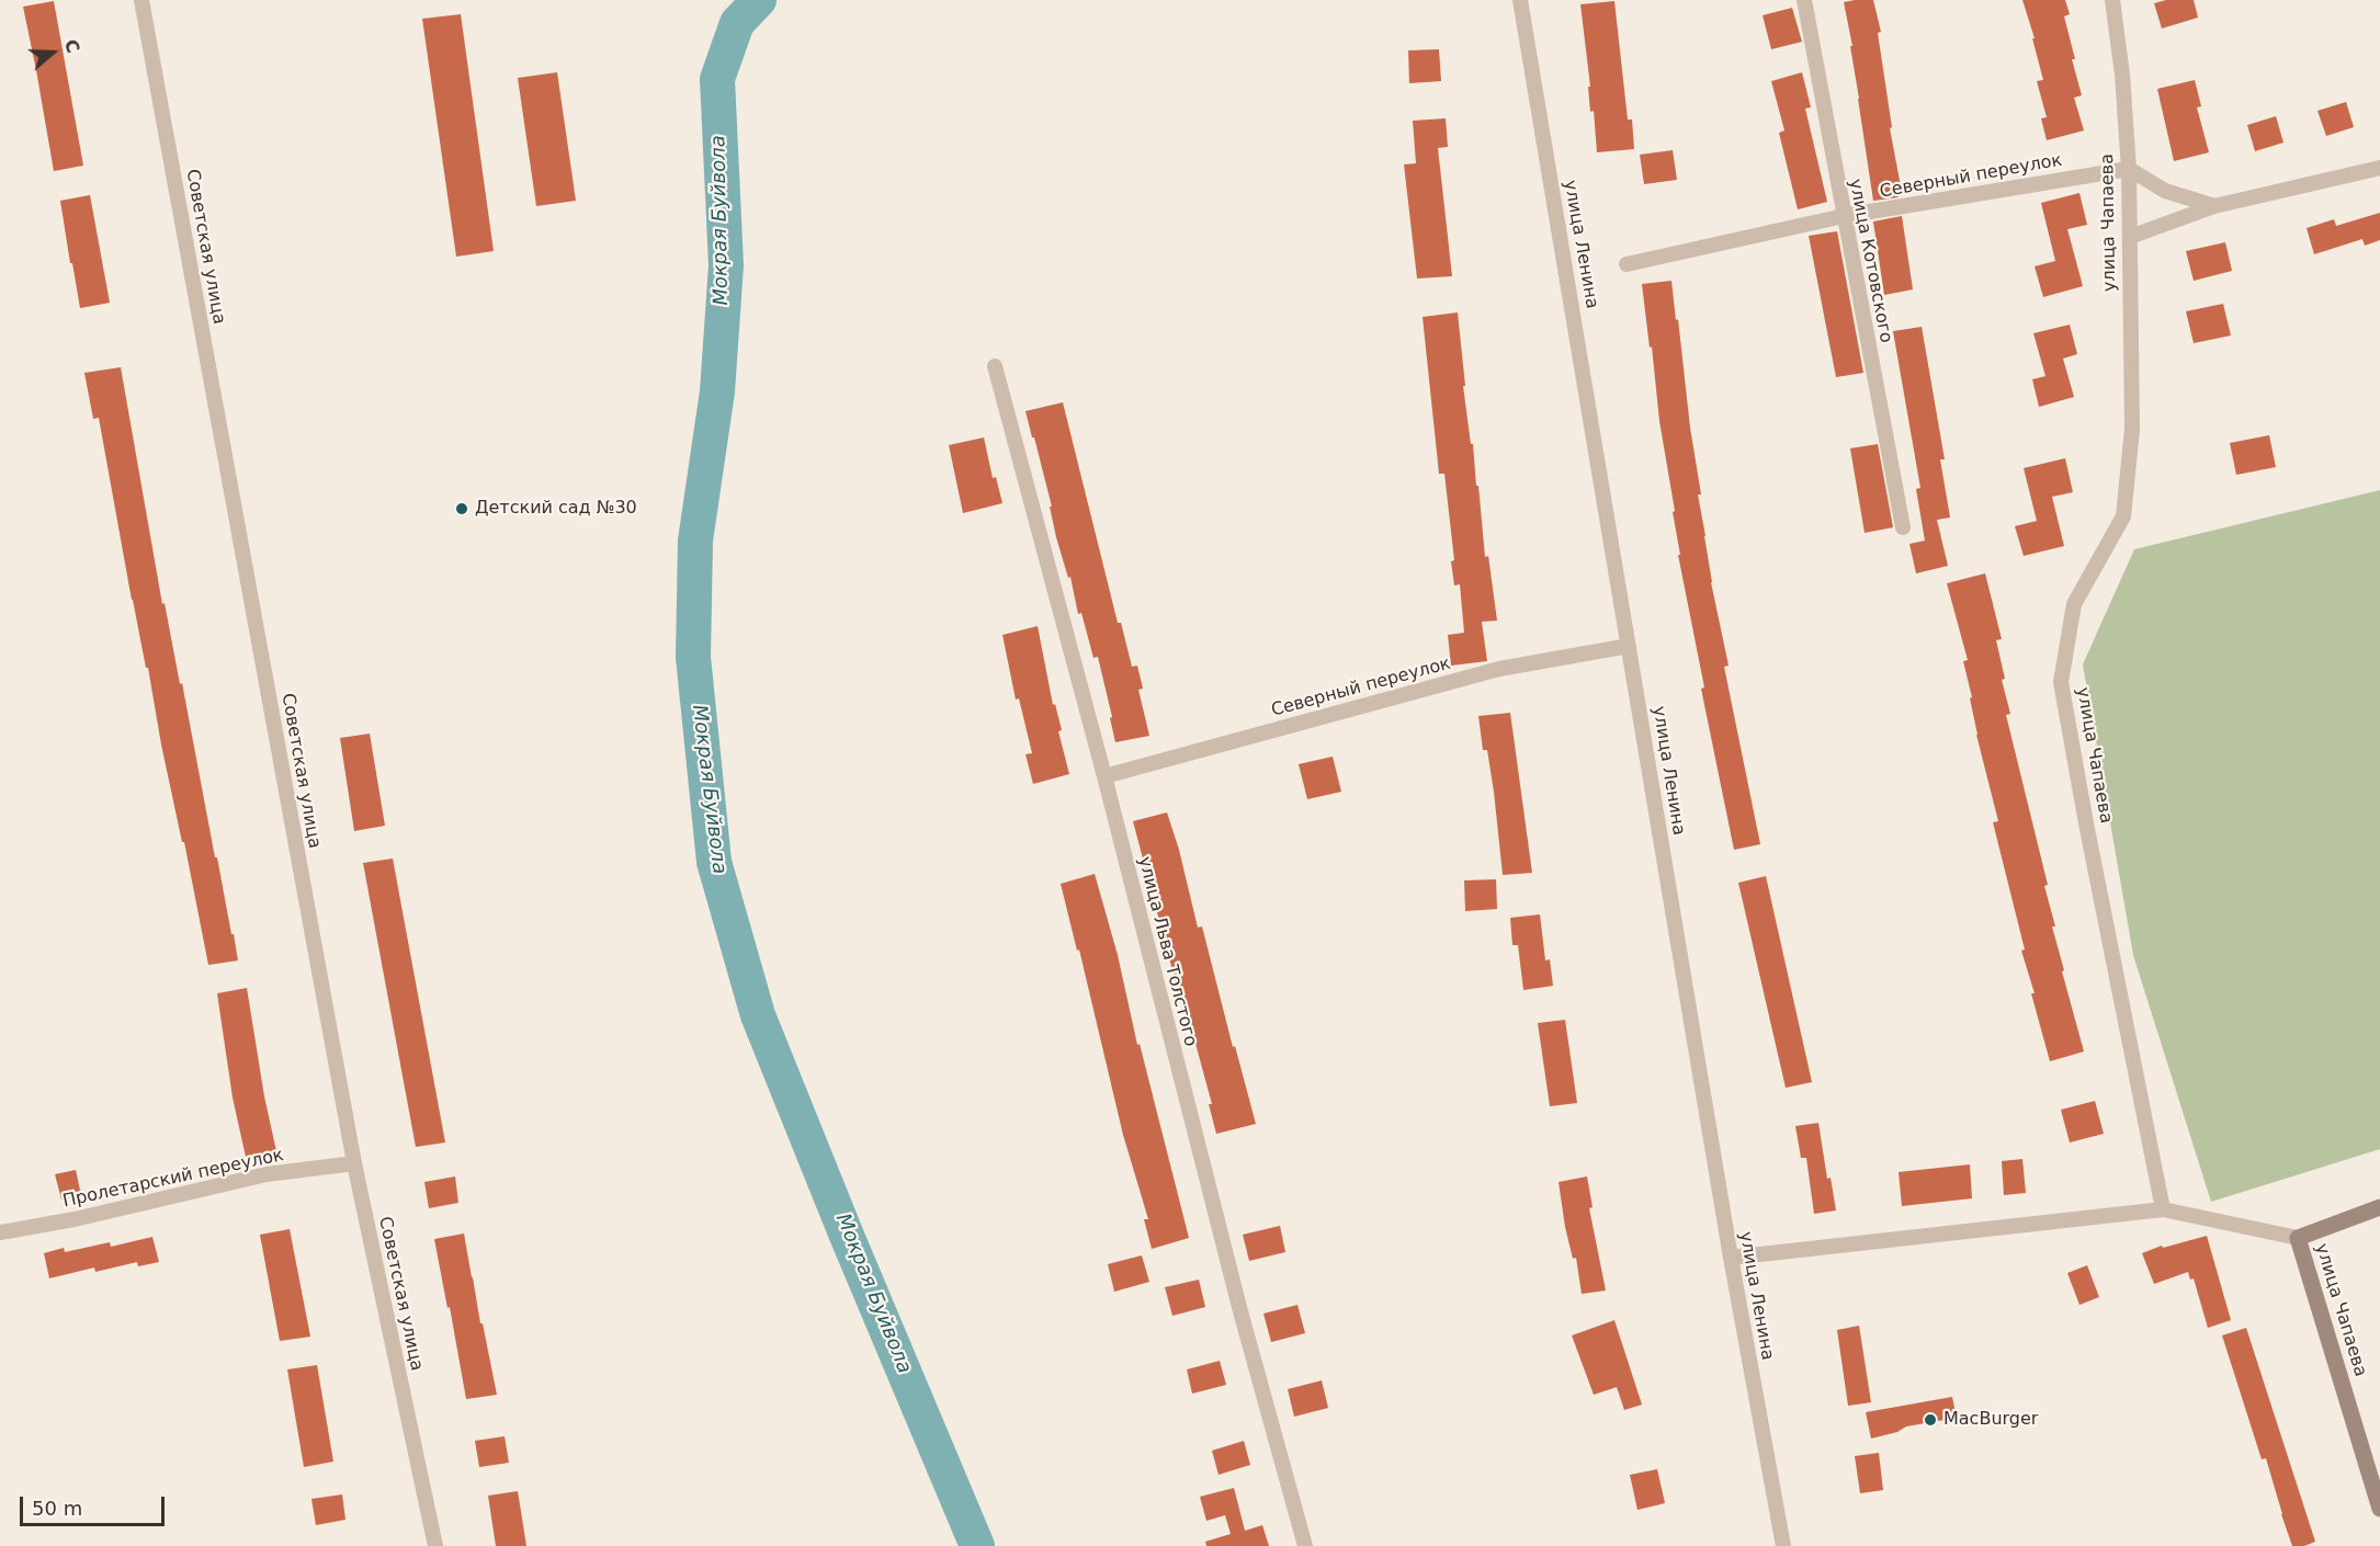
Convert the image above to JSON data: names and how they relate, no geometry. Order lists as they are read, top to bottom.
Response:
{
  "streets": {
    "main road": ["улица Чапаева"],
    "street": [
      "Северный переулок",
      "улица Ленина",
      "Советская улица",
      "улица Котовского",
      "улица Льва Толстого",
      "Пролетарский переулок"
    ]
  },
  "crossings": [
    ["Северный переулок", "улица Чапаева"],
    ["Северный переулок", "улица Ленина"],
    ["Северный переулок", "улица Котовского"],
    ["Северный переулок", "улица Льва Толстого"],
    ["Советская улица", "Пролетарский переулок"]
  ],
  "water": ["Мокрая Буйвола"],
  "places": ["Детский сад №30", "MacBurger"],
  "scale_bar": "50 m",
  "north": "right"
}
